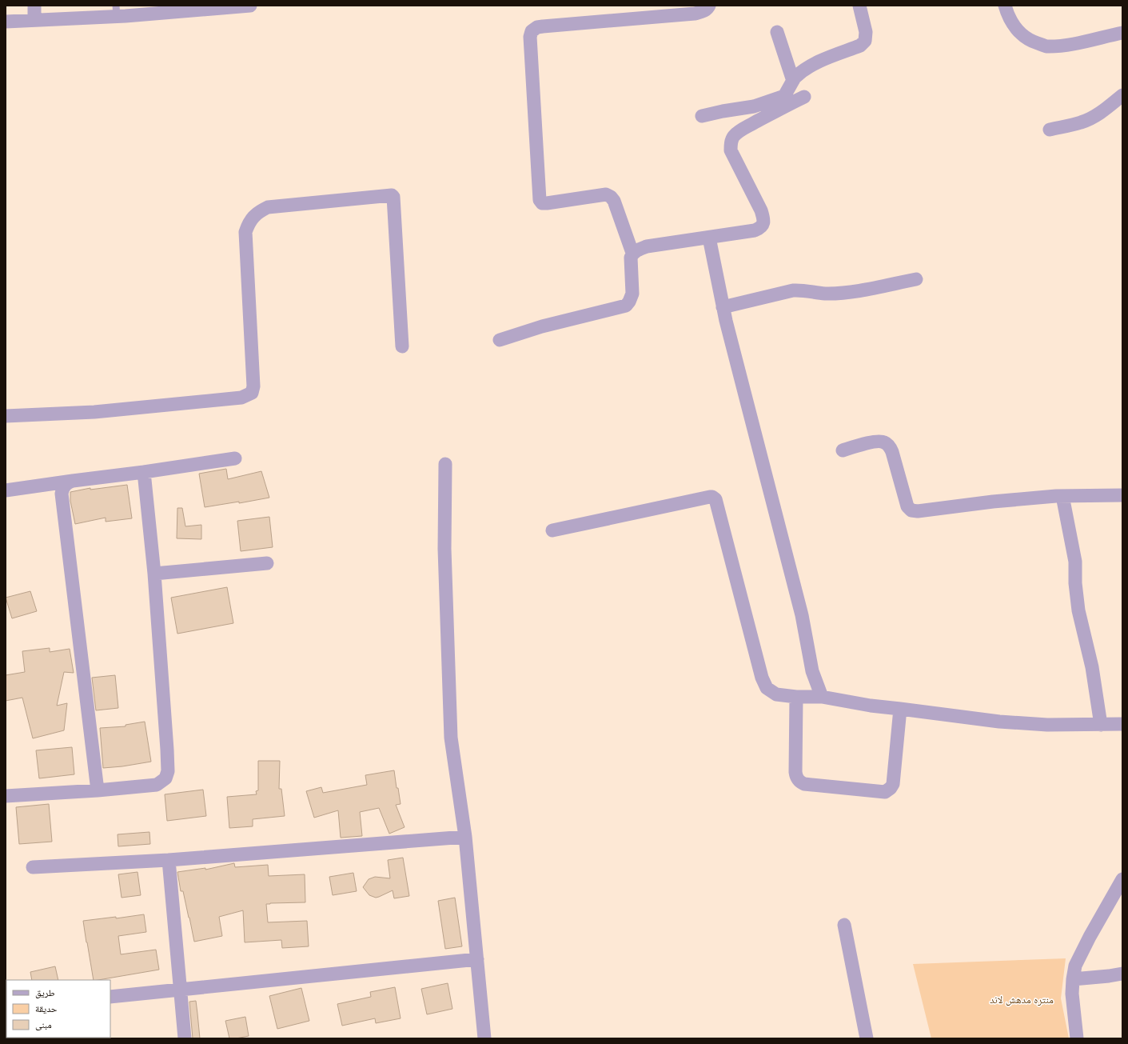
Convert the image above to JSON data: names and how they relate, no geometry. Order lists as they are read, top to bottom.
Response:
{
  "parks": ["منتره مدهش لاند"],
  "legend": ["طريق", "حديقة", "مبنى"]
}
